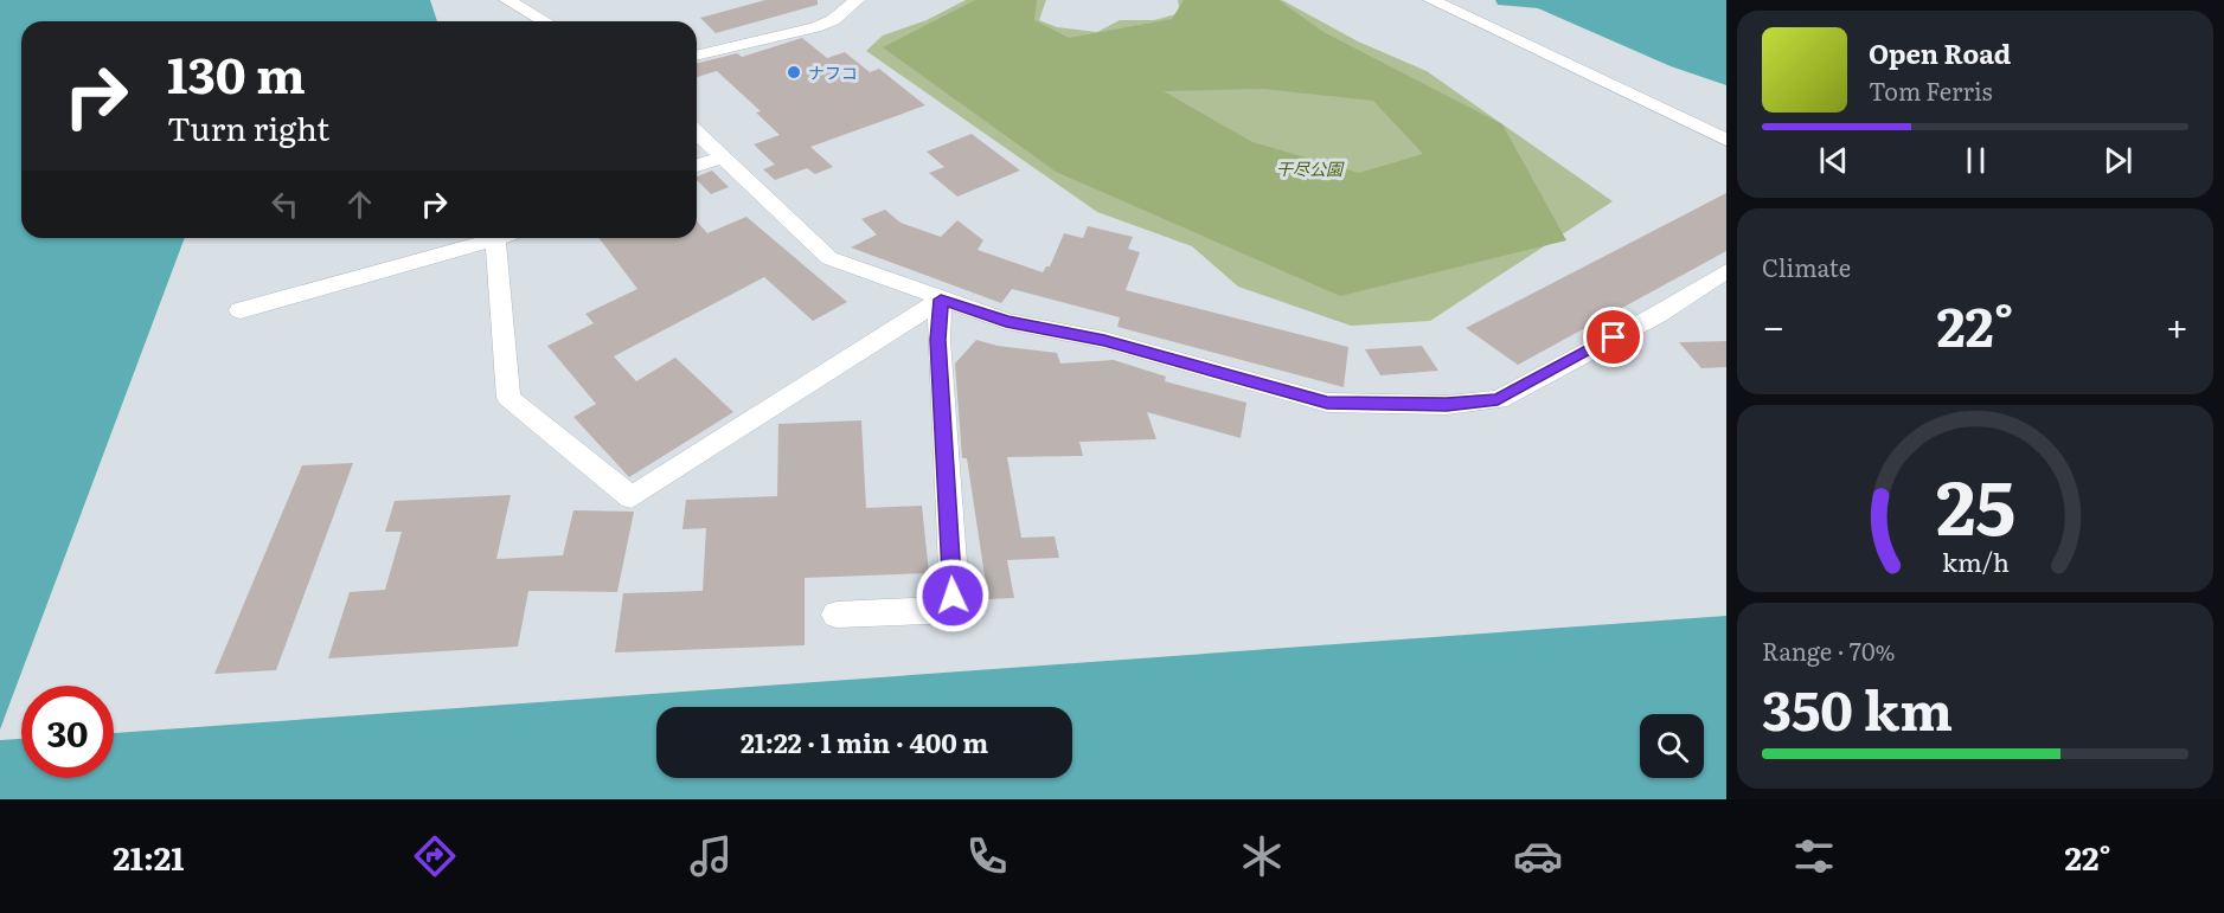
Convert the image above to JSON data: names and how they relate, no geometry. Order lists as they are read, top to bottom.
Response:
{
  "parks": ["干尽公園"],
  "places": ["ナフコ"],
  "page": {
    "turn": ["130 m", "Turn right"],
    "song": ["Open Road", "Tom Ferris"],
    "tile": [
      "Climate",
      ["Range · 70%", "350 km"]
    ],
    "heat": ["−", "22°", "+"],
    "limit": "30",
    "trip": "21:22 · 1 min · 400 m",
    "tabs": ["21:21", "22°"],
    "gauge": ["25", "km/h"]
  }
}
